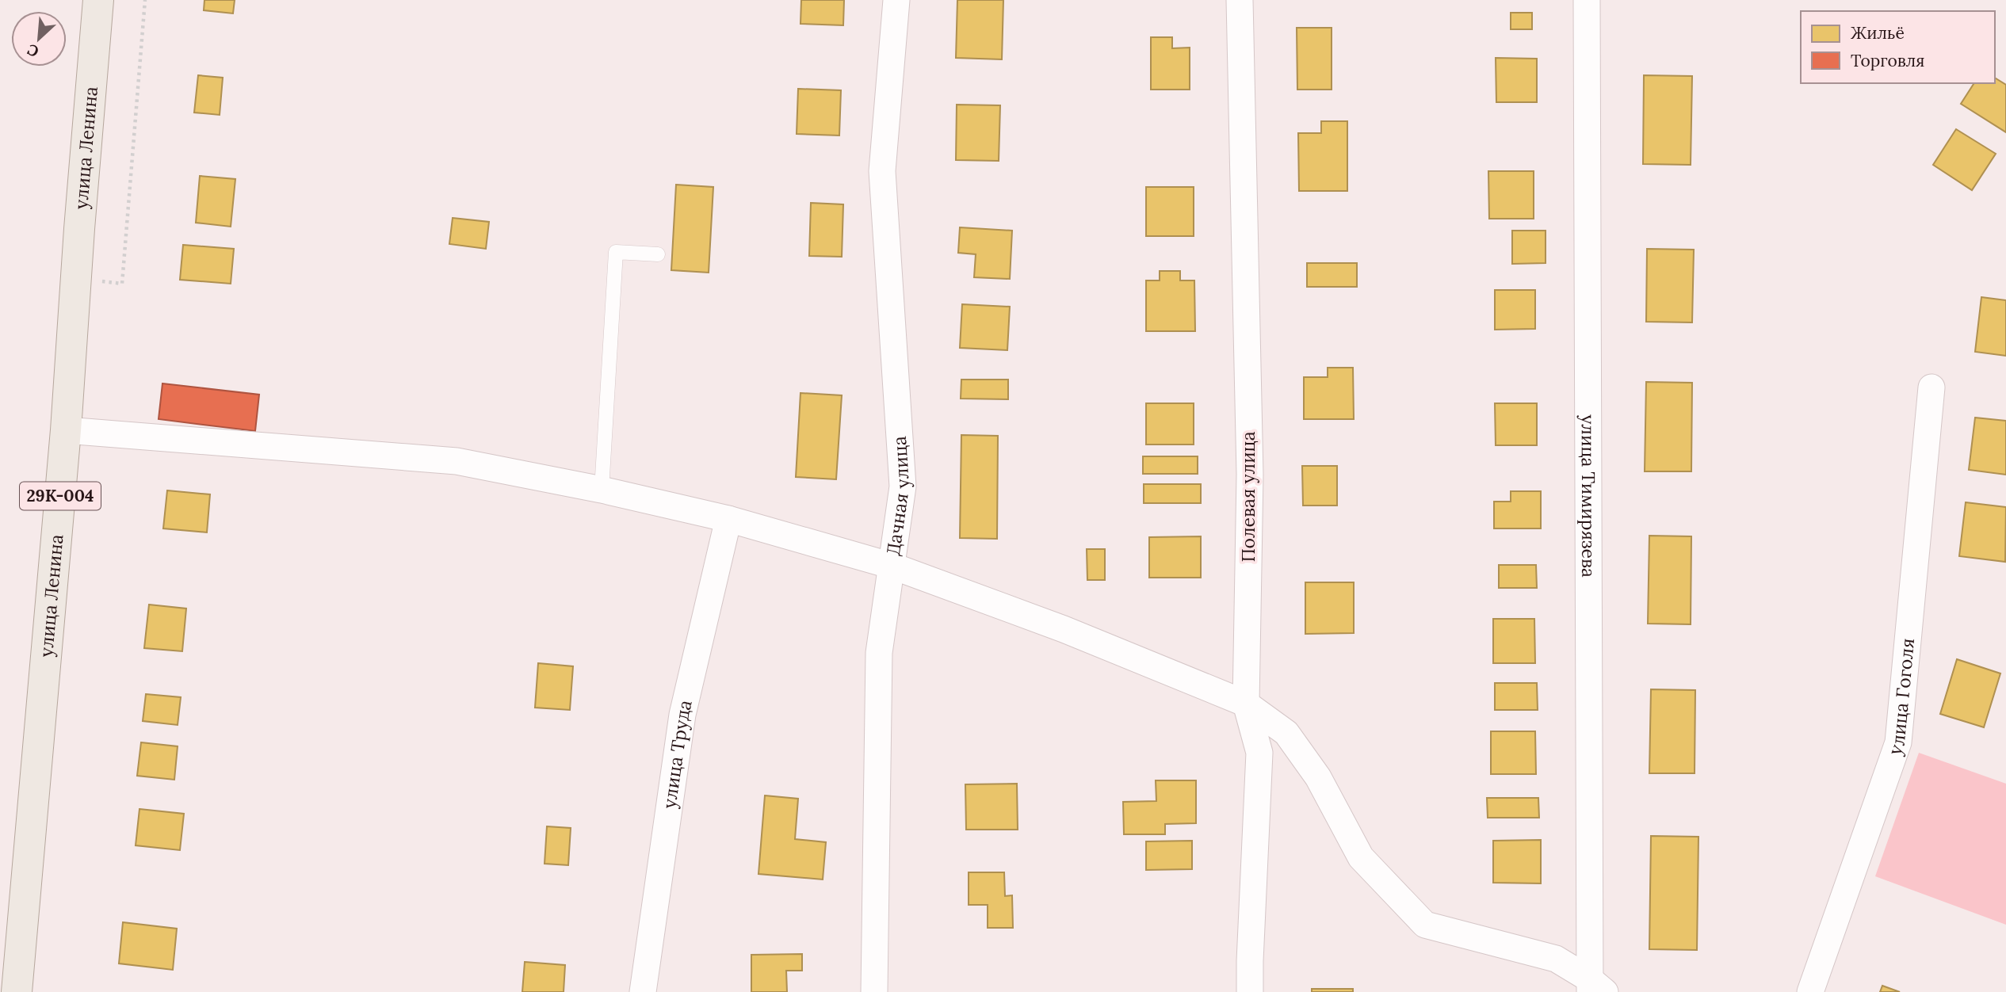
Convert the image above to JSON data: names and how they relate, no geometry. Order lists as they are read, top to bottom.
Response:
{
  "streets": {
    "main road": ["улица Ленина", "29К-004"],
    "street": [
      "Дачная улица",
      "улица Тимирязева",
      "Полевая улица",
      "улица Гоголя",
      "улица Труда"
    ]
  },
  "legend": ["Жильё", "Торговля"],
  "north": "bottom left"
}
